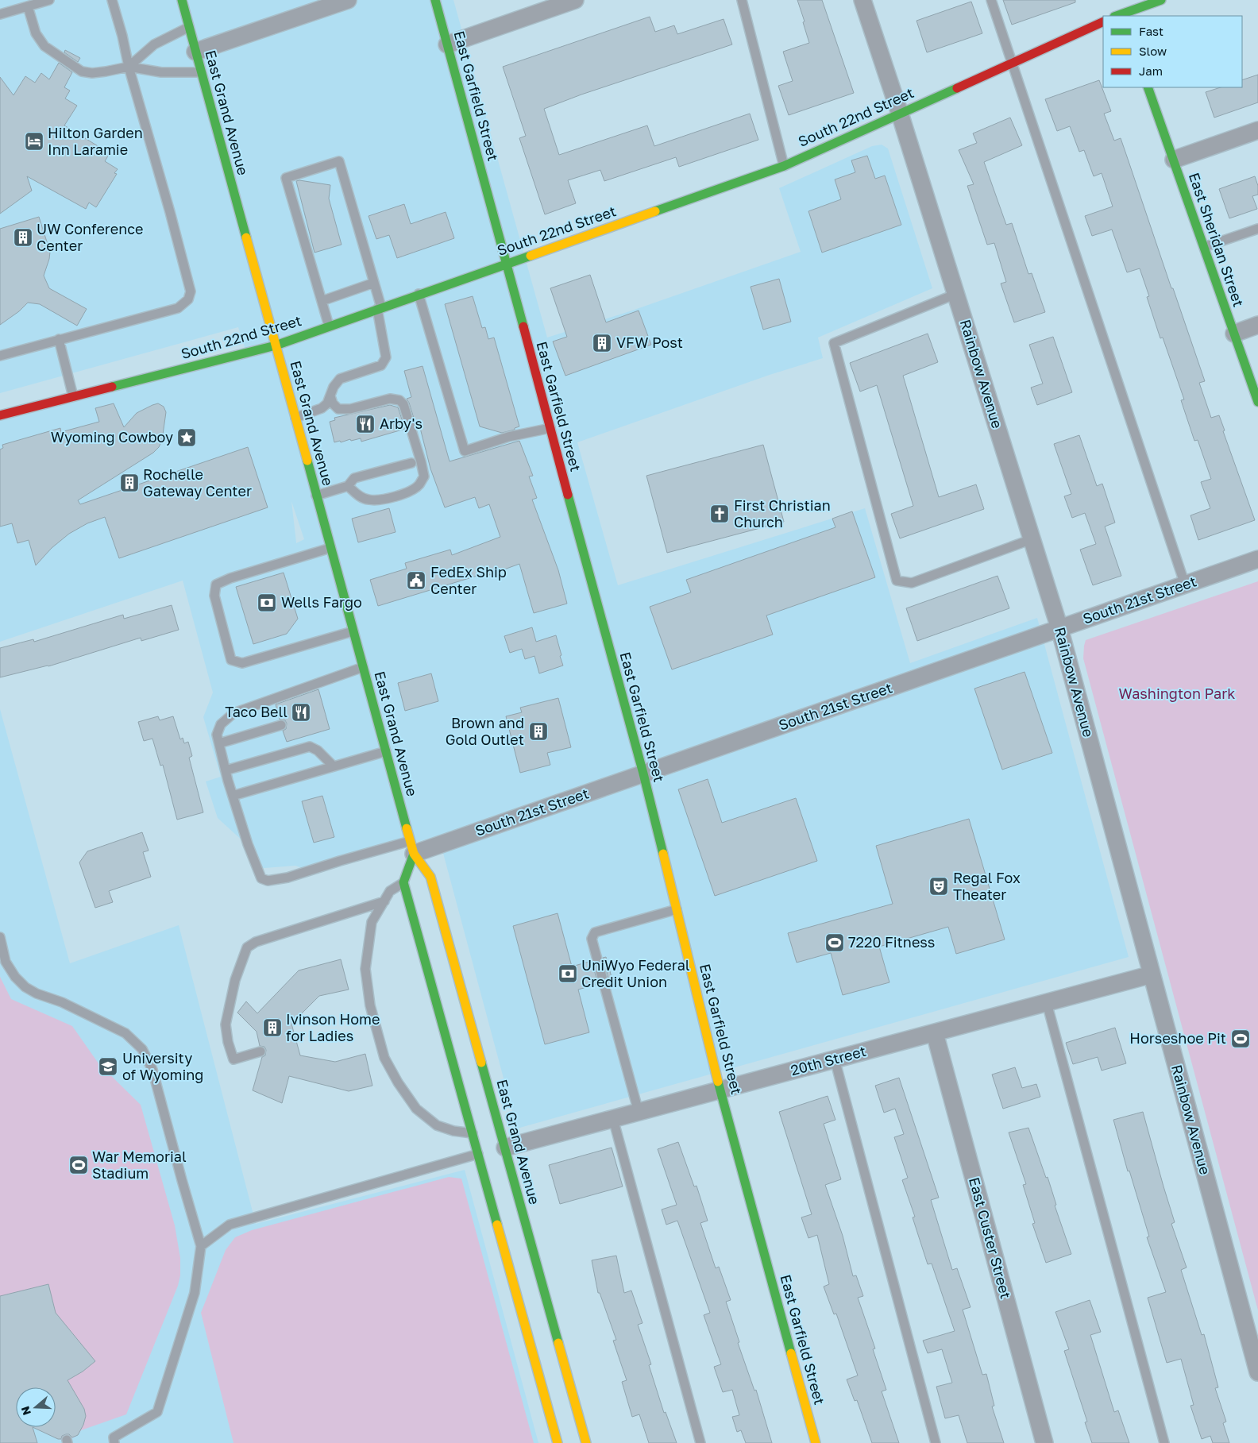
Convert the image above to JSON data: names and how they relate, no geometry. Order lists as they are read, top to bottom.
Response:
{
  "streets": {
    "street": [
      "East Garfield Street",
      "East Grand Avenue",
      "South 22nd Street",
      "East Sheridan Street",
      "Rainbow Avenue",
      "South 21st Street",
      "20th Street",
      "East Custer Street"
    ]
  },
  "crossings": [
    ["East Garfield Street", "South 22nd Street"],
    ["East Garfield Street", "South 21st Street"],
    ["East Garfield Street", "20th Street"],
    ["East Grand Avenue", "South 22nd Street"],
    ["East Grand Avenue", "South 21st Street"],
    ["East Grand Avenue", "20th Street"],
    ["South 22nd Street", "Rainbow Avenue"],
    ["Rainbow Avenue", "South 21st Street"],
    ["Rainbow Avenue", "20th Street"],
    ["20th Street", "East Custer Street"]
  ],
  "parks": ["Washington Park"],
  "places": {
    "hotel": ["Hilton Garden Inn Laramie"],
    "building": [
      "UW Conference Center",
      "VFW Post",
      "Rochelle Gateway Center",
      "Brown and Gold Outlet",
      "Ivinson Home for Ladies"
    ],
    "restaurant": ["Arby's", "Taco Bell"],
    "place": ["Wyoming Cowboy"],
    "church": ["First Christian Church"],
    "public building": ["FedEx Ship Center"],
    "bank": ["Wells Fargo", "UniWyo Federal Credit Union"],
    "theatre": ["Regal Fox Theater"],
    "sports": ["7220 Fitness", "Horseshoe Pit", "War Memorial Stadium"],
    "school or university": ["University of Wyoming"]
  },
  "legend": ["Fast", "Slow", "Jam"],
  "north": "left"
}
